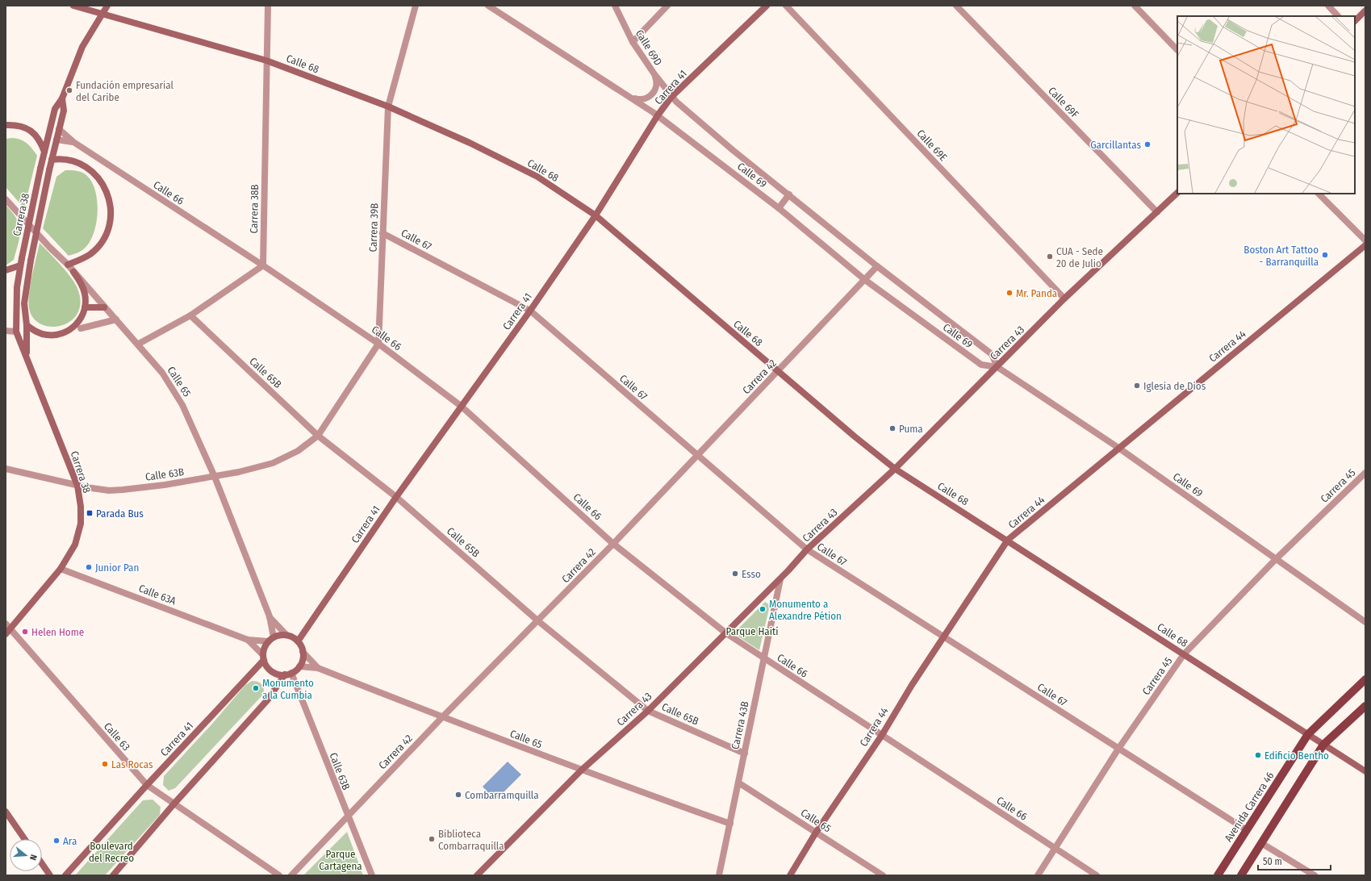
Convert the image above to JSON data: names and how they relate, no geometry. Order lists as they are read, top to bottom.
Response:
{
  "streets": {
    "main road": ["Avenida Carrera 46"],
    "street": [
      "Calle 69D",
      "Calle 68",
      "Carrera 41",
      "Calle 69F",
      "Calle 69E",
      "Calle 69",
      "Calle 66",
      "Carrera 38B",
      "Carrera 38",
      "Carrera 39B",
      "Calle 67",
      "Carrera 43",
      "Carrera 44",
      "Calle 65B",
      "Carrera 42",
      "Calle 65",
      "Calle 63B",
      "Carrera 45",
      "Calle 63A",
      "Carrera 43B",
      "Calle 63"
    ]
  },
  "crossings": [
    ["Calle 69D", "Carrera 41"],
    ["Calle 69D", "Calle 69"],
    ["Calle 68", "Carrera 41"],
    ["Calle 68", "Carrera 38B"],
    ["Calle 68", "Carrera 38"],
    ["Calle 68", "Carrera 39B"],
    ["Calle 68", "Carrera 43"],
    ["Calle 68", "Carrera 44"],
    ["Calle 68", "Carrera 42"],
    ["Calle 68", "Carrera 45"],
    ["Calle 68", "Avenida Carrera 46"],
    ["Carrera 41", "Calle 69"],
    ["Carrera 41", "Calle 66"],
    ["Carrera 41", "Calle 67"],
    ["Carrera 41", "Calle 65B"],
    ["Carrera 41", "Calle 65"],
    ["Carrera 41", "Calle 63B"],
    ["Carrera 41", "Calle 63A"],
    ["Carrera 41", "Calle 63"],
    ["Calle 69F", "Carrera 43"],
    ["Calle 69E", "Carrera 43"],
    ["Calle 69", "Carrera 43"],
    ["Calle 69", "Carrera 44"],
    ["Calle 69", "Carrera 42"],
    ["Calle 69", "Carrera 45"],
    ["Calle 66", "Carrera 38B"],
    ["Calle 66", "Carrera 38"],
    ["Calle 66", "Carrera 39B"],
    ["Calle 66", "Carrera 43"],
    ["Calle 66", "Carrera 44"],
    ["Calle 66", "Carrera 42"],
    ["Calle 66", "Carrera 45"],
    ["Calle 66", "Carrera 43B"],
    ["Carrera 38", "Calle 63B"],
    ["Carrera 38", "Calle 63A"],
    ["Carrera 38", "Calle 63"],
    ["Carrera 39B", "Calle 67"],
    ["Calle 67", "Carrera 43"],
    ["Calle 67", "Carrera 44"],
    ["Calle 67", "Carrera 42"],
    ["Calle 67", "Carrera 45"],
    ["Calle 67", "Avenida Carrera 46"],
    ["Carrera 43", "Calle 65B"],
    ["Carrera 43", "Calle 65"],
    ["Carrera 43", "Carrera 43B"],
    ["Carrera 44", "Calle 65"],
    ["Calle 65B", "Carrera 42"],
    ["Calle 65B", "Calle 63B"],
    ["Calle 65B", "Carrera 43B"],
    ["Carrera 42", "Calle 65"],
    ["Carrera 42", "Calle 63B"],
    ["Calle 65", "Calle 63B"],
    ["Calle 65", "Calle 63A"],
    ["Calle 65", "Carrera 43B"],
    ["Calle 63B", "Calle 63A"]
  ],
  "parks": ["Parque Haití", "Boulevard del Recreo", "Parque Cartagena"],
  "places": {
    "other": [
      "Fundación empresarial del Caribe",
      "Garcillantas",
      "Boston Art Tattoo - Barranquilla",
      "CUA - Sede 20 de Julio",
      "Mr. Panda",
      "Iglesia de Dios",
      "Puma",
      "Junior Pan",
      "Esso",
      "Monumento a Alexandre Pétion",
      "Helen Home",
      "Monumento a la Cumbia",
      "Edificio Bentho",
      "Las Rocas",
      "Combarramquilla",
      "Biblioteca Combarraquilla",
      "Ara"
    ],
    "transit": ["Parada Bus"]
  },
  "scale_bar": "50 m",
  "north": "right"
}
